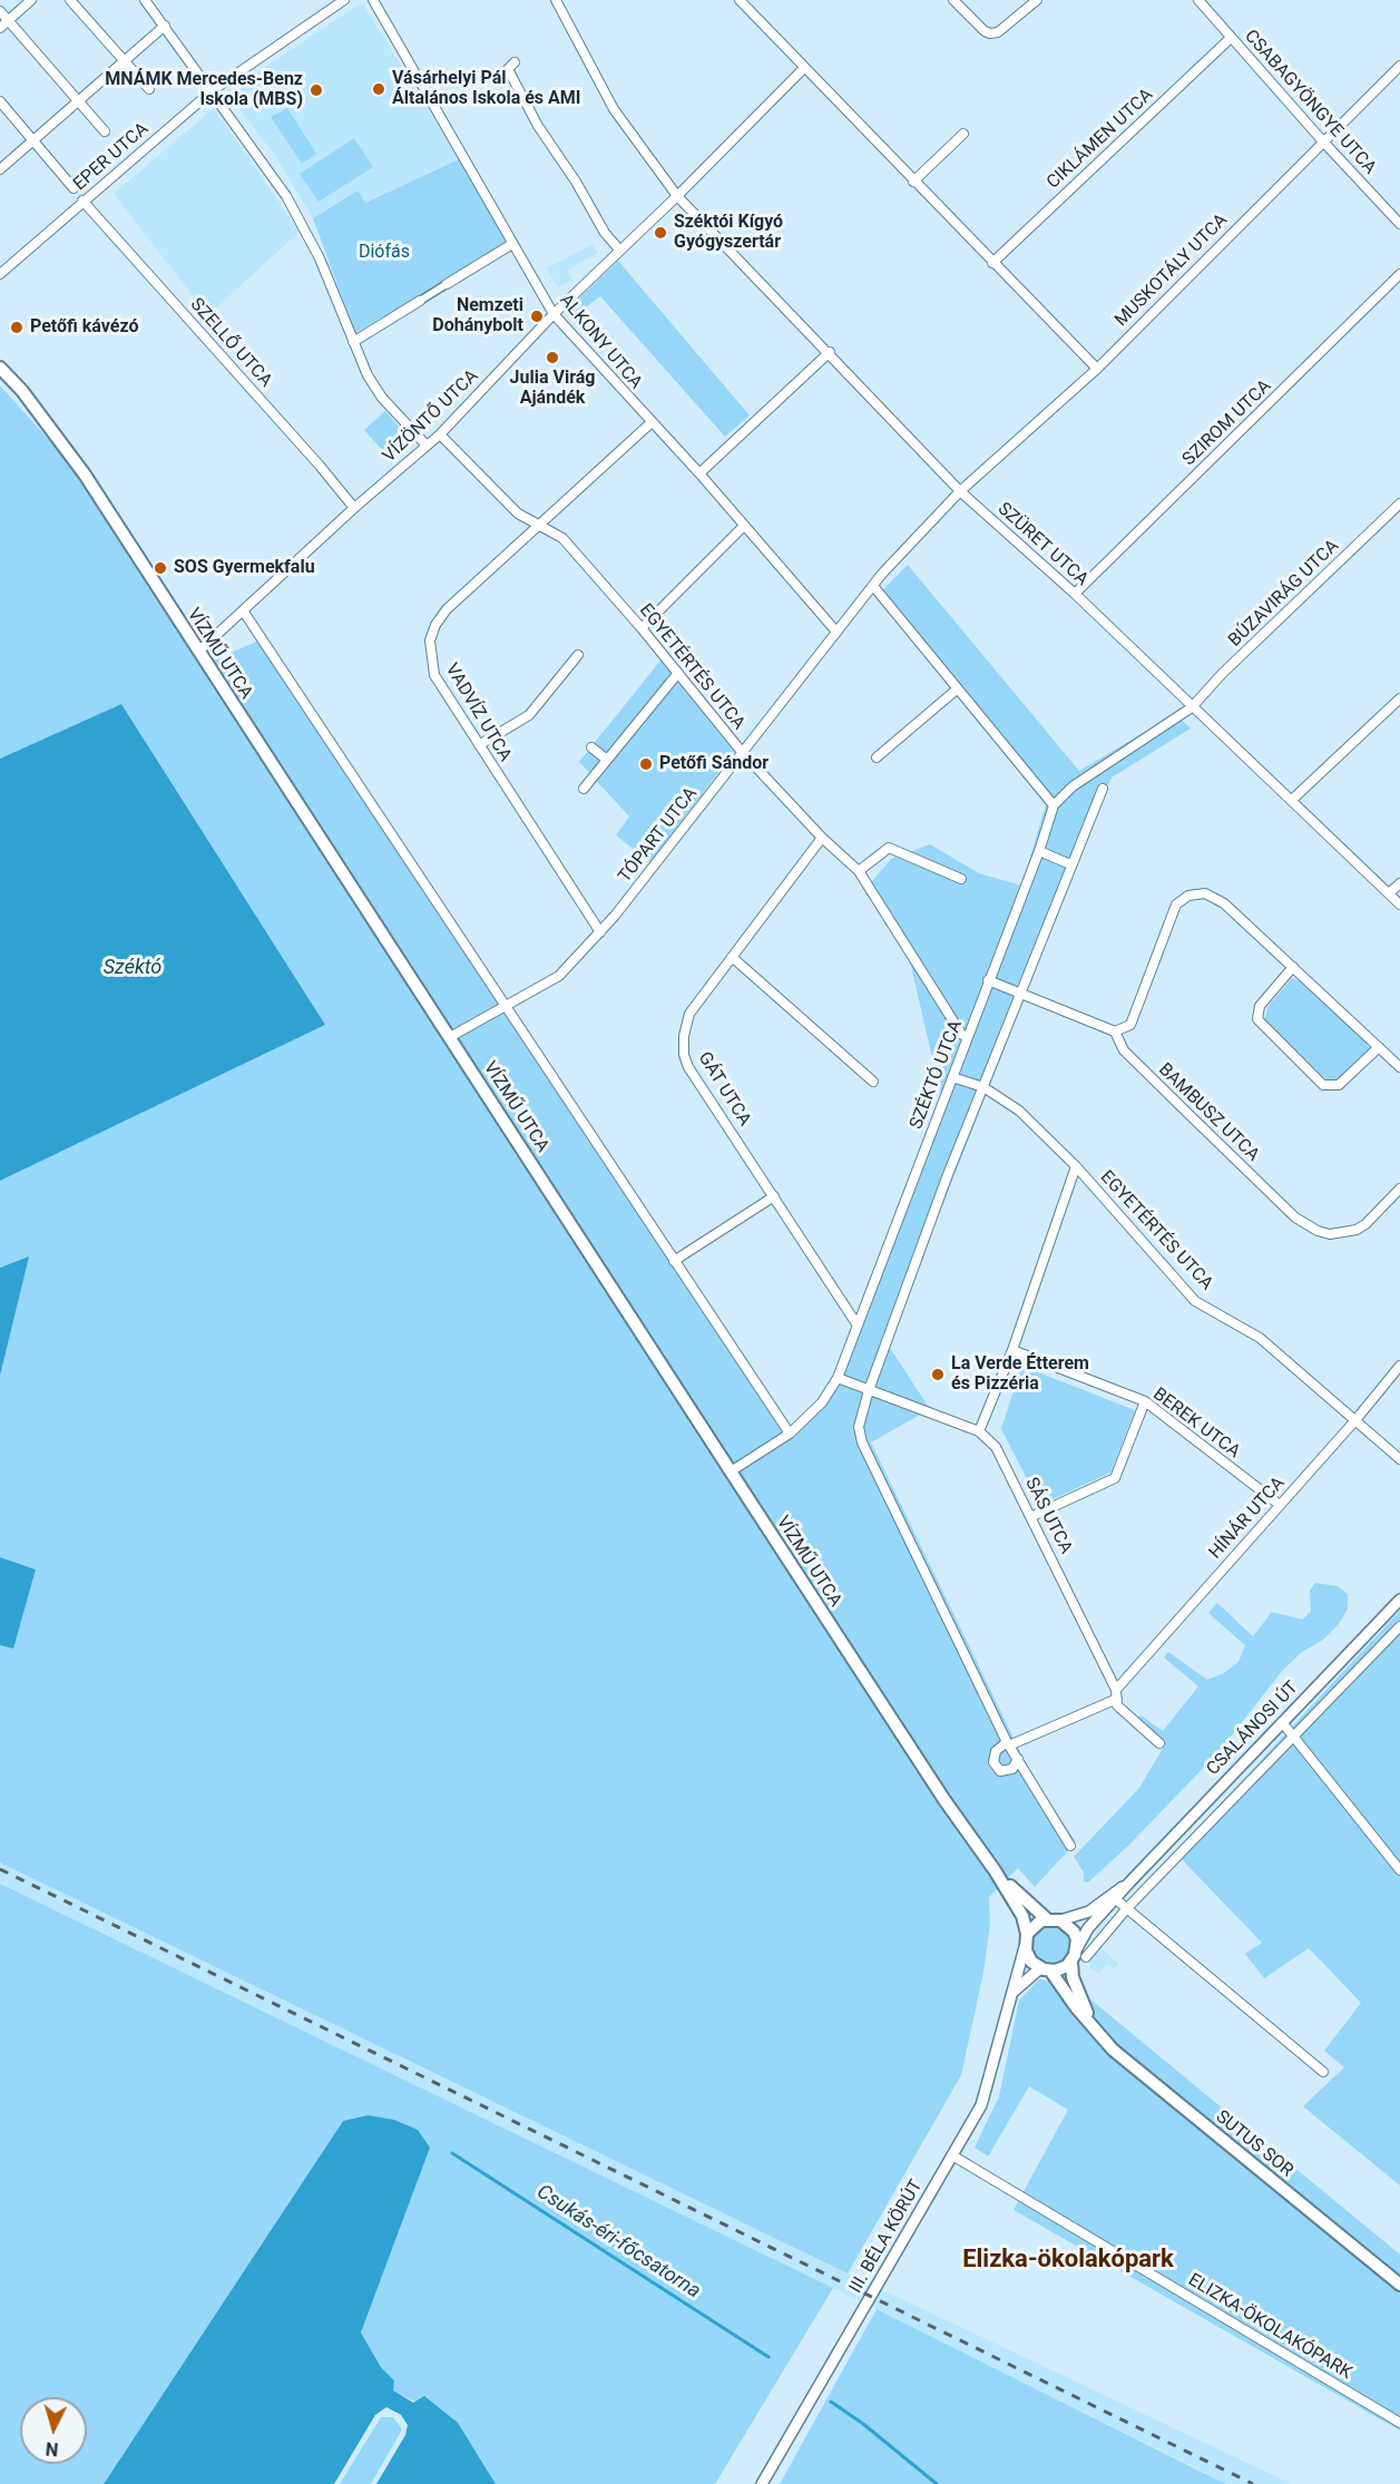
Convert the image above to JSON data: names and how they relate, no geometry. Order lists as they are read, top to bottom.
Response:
{
  "streets": {
    "main road": ["VÍZMŰ UTCA", "SUTUS SOR"],
    "street": [
      "CSABAGYÖNGYE UTCA",
      "CIKLÁMEN UTCA",
      "EPER UTCA",
      "MUSKOTÁLY UTCA",
      "ALKONY UTCA",
      "SZELLŐ UTCA",
      "VÍZÖNTŐ UTCA",
      "SZIROM UTCA",
      "SZÜRET UTCA",
      "BÚZAVIRÁG UTCA",
      "EGYETÉRTÉS UTCA",
      "VADVÍZ UTCA",
      "TÓPART UTCA",
      "SZÉKTÓ UTCA",
      "GÁT UTCA",
      "BAMBUSZ UTCA",
      "BEREK UTCA",
      "SÁS UTCA",
      "HÍNÁR UTCA",
      "CSALÁNOSI ÚT",
      "III. BÉLA KÖRÚT",
      "ELIZKA-ÖKOLAKÓPARK"
    ]
  },
  "crossings": [
    ["CSABAGYÖNGYE UTCA", "CIKLÁMEN UTCA"],
    ["CSABAGYÖNGYE UTCA", "MUSKOTÁLY UTCA"],
    ["EPER UTCA", "SZELLŐ UTCA"],
    ["MUSKOTÁLY UTCA", "SZÜRET UTCA"],
    ["MUSKOTÁLY UTCA", "TÓPART UTCA"],
    ["ALKONY UTCA", "VÍZÖNTŐ UTCA"],
    ["ALKONY UTCA", "VADVÍZ UTCA"],
    ["ALKONY UTCA", "TÓPART UTCA"],
    ["SZELLŐ UTCA", "VÍZÖNTŐ UTCA"],
    ["VÍZÖNTŐ UTCA", "SZÜRET UTCA"],
    ["VÍZÖNTŐ UTCA", "VÍZMŰ UTCA"],
    ["VÍZÖNTŐ UTCA", "EGYETÉRTÉS UTCA"],
    ["SZIROM UTCA", "SZÜRET UTCA"],
    ["SZÜRET UTCA", "BÚZAVIRÁG UTCA"],
    ["SZÜRET UTCA", "TÓPART UTCA"],
    ["SZÜRET UTCA", "SZÉKTÓ UTCA"],
    ["BÚZAVIRÁG UTCA", "SZÉKTÓ UTCA"],
    ["VÍZMŰ UTCA", "TÓPART UTCA"],
    ["VÍZMŰ UTCA", "SZÉKTÓ UTCA"],
    ["EGYETÉRTÉS UTCA", "VADVÍZ UTCA"],
    ["EGYETÉRTÉS UTCA", "TÓPART UTCA"],
    ["EGYETÉRTÉS UTCA", "SZÉKTÓ UTCA"],
    ["EGYETÉRTÉS UTCA", "GÁT UTCA"],
    ["EGYETÉRTÉS UTCA", "HÍNÁR UTCA"],
    ["VADVÍZ UTCA", "TÓPART UTCA"],
    ["SZÉKTÓ UTCA", "GÁT UTCA"],
    ["SZÉKTÓ UTCA", "SÁS UTCA"],
    ["BEREK UTCA", "HÍNÁR UTCA"],
    ["SÁS UTCA", "HÍNÁR UTCA"],
    ["CSALÁNOSI ÚT", "SUTUS SOR"],
    ["CSALÁNOSI ÚT", "III. BÉLA KÖRÚT"],
    ["SUTUS SOR", "III. BÉLA KÖRÚT"],
    ["III. BÉLA KÖRÚT", "ELIZKA-ÖKOLAKÓPARK"]
  ],
  "districts": ["Elizka-ökolakópark"],
  "water": ["Széktó", "Csukás-éri-főcsatorna"],
  "parks": ["Diófás"],
  "places": [
    "Vásárhelyi Pál Általános Iskola és AMI",
    "MNÁMK Mercedes-Benz Iskola (MBS)",
    "Széktói Kígyó Gyógyszertár",
    "Nemzeti Dohánybolt",
    "Petőfi kávézó",
    "Julia Virág Ajándék",
    "SOS Gyermekfalu",
    "Petőfi Sándor",
    "La Verde Étterem és Pizzéria"
  ],
  "north": "bottom"
}
